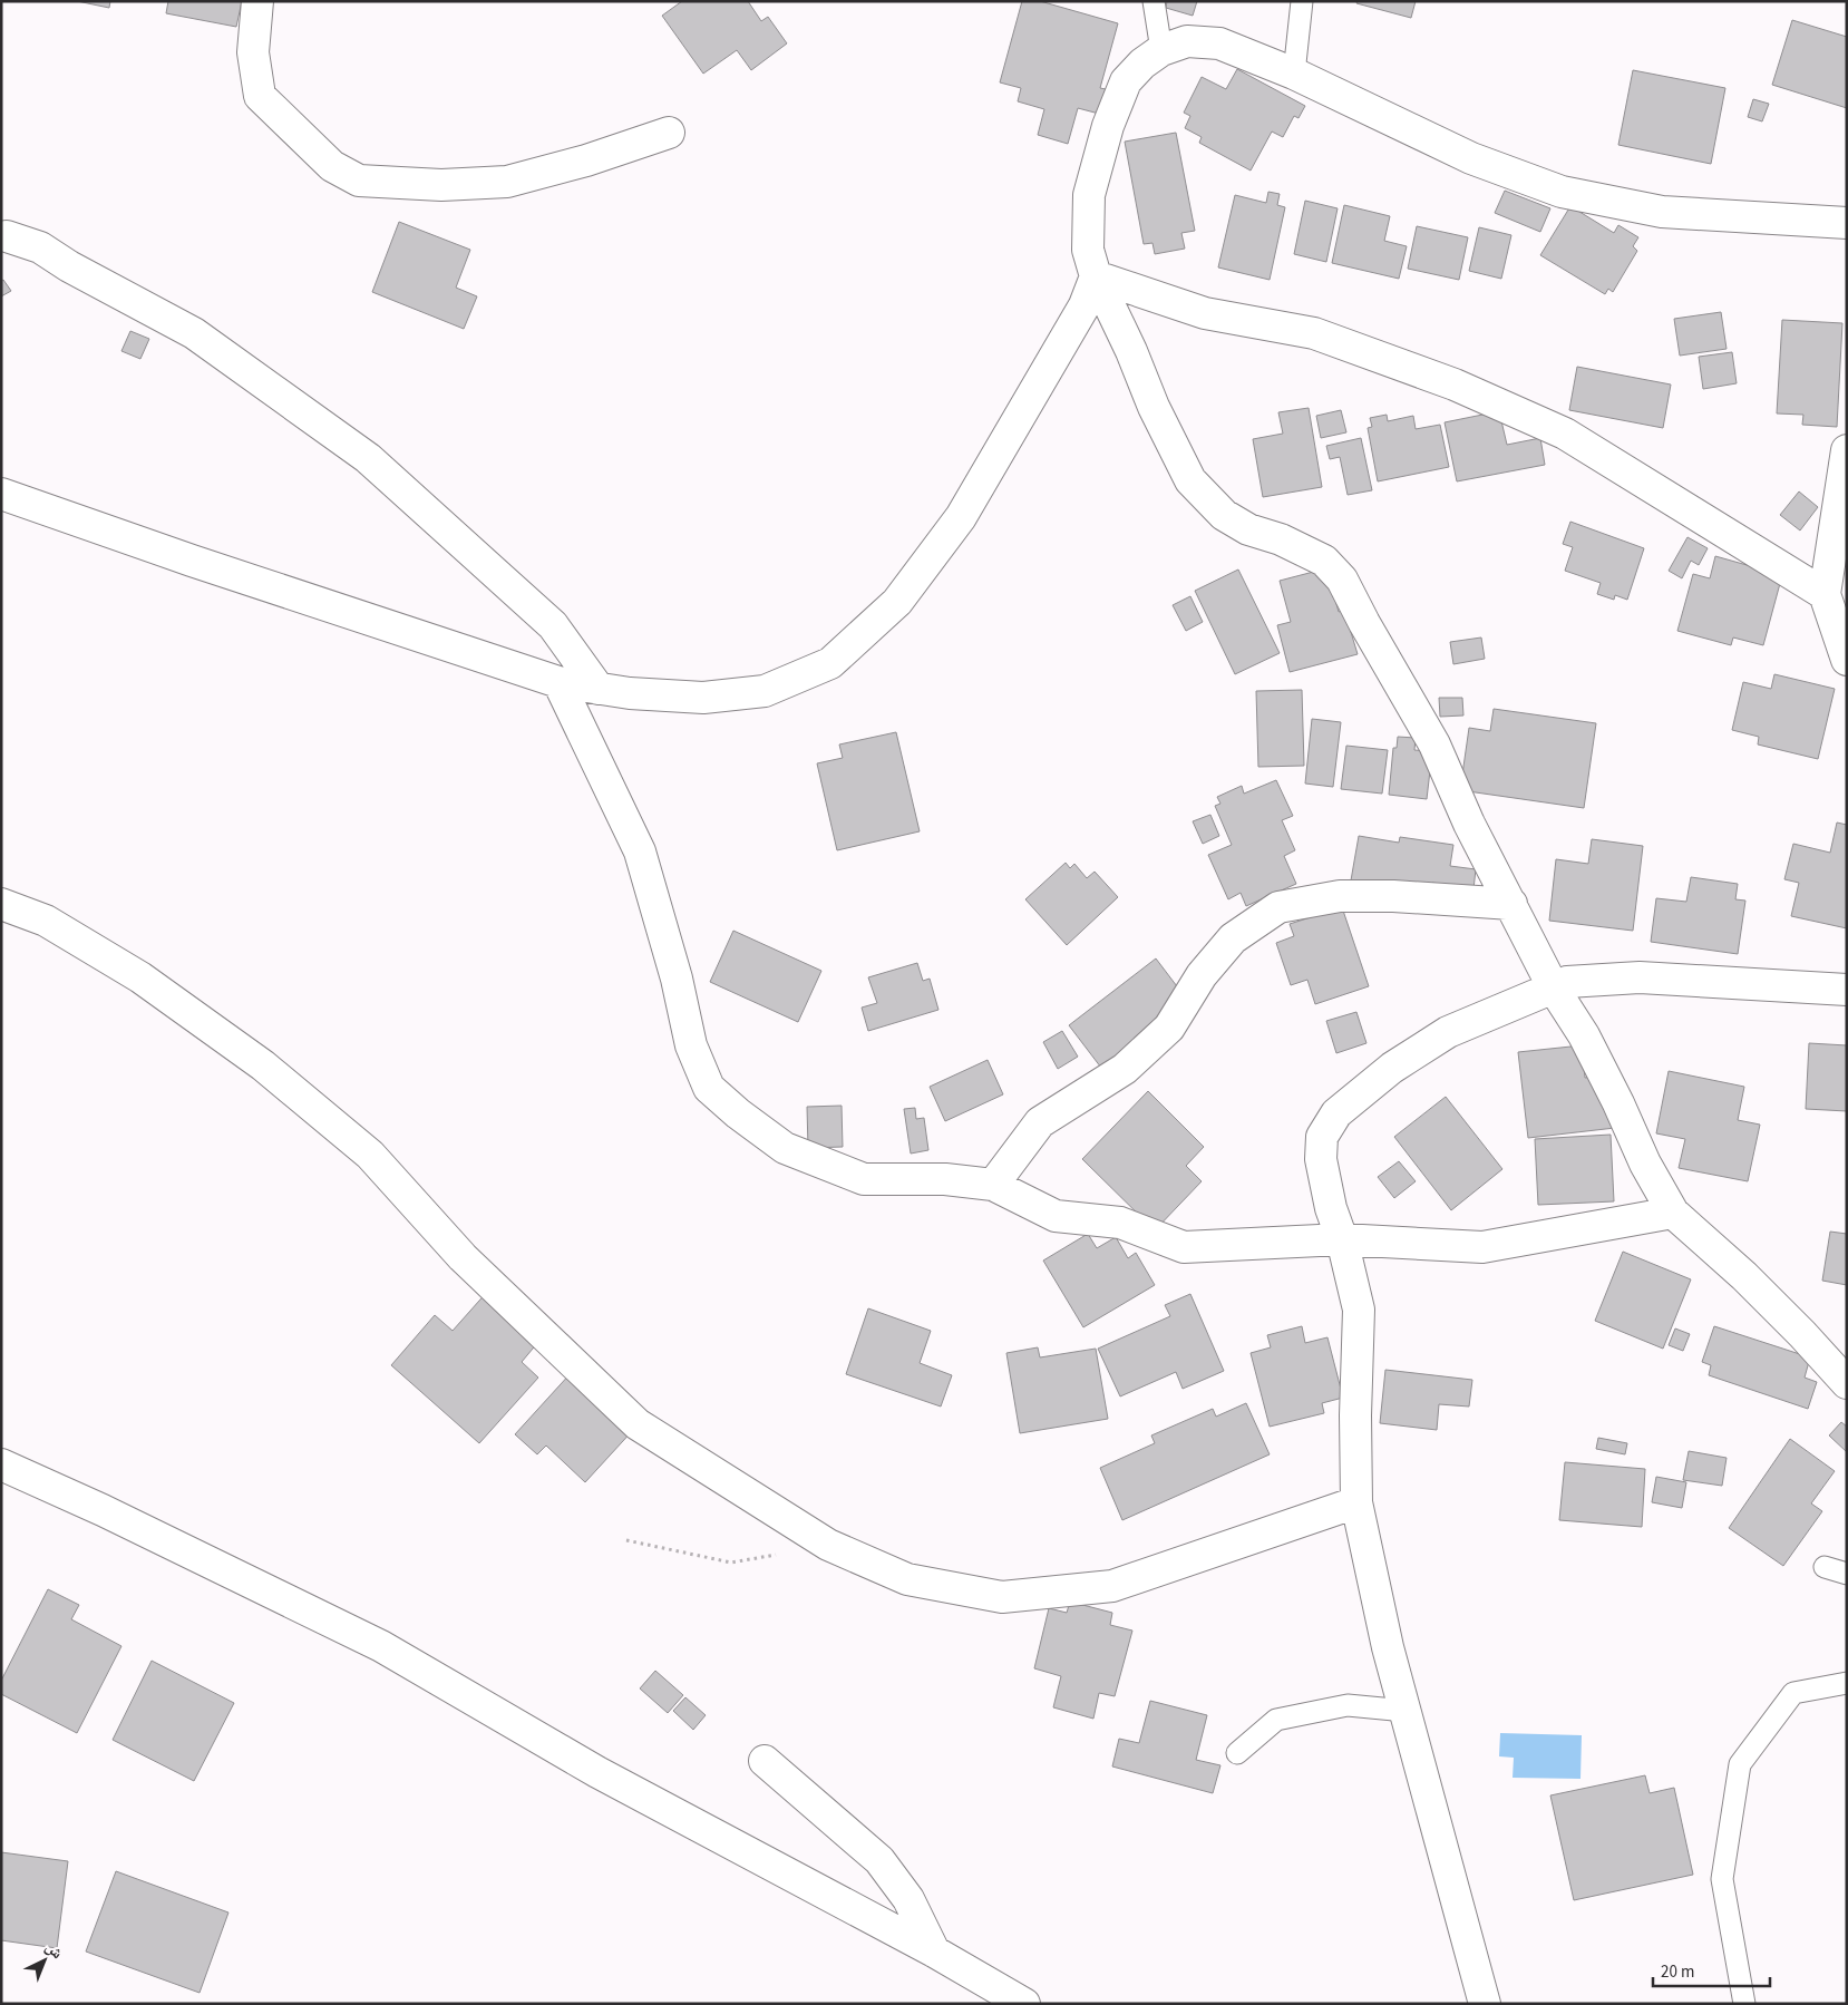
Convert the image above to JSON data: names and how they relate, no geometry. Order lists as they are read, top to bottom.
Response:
{
  "scale_bar": "20 m",
  "north": "top right"
}
